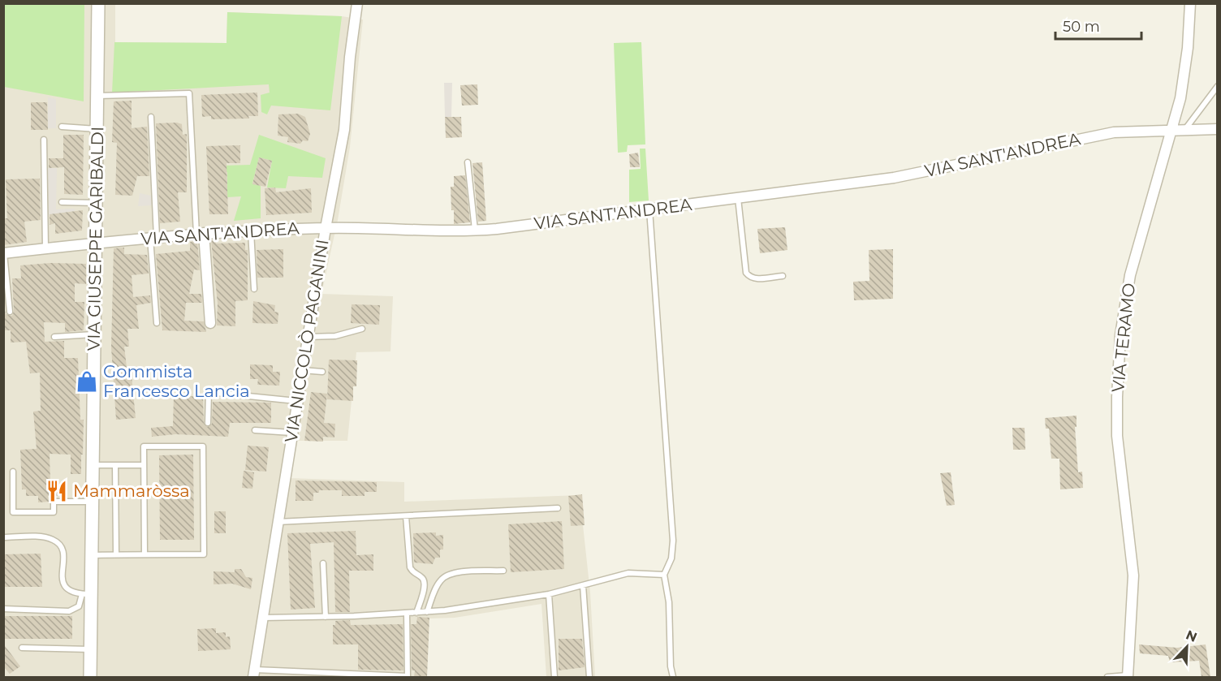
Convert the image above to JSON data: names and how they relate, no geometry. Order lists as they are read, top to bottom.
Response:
{
  "streets": {
    "street": [
      "VIA SANT'ANDREA",
      "VIA GIUSEPPE GARIBALDI",
      "VIA TERAMO",
      "VIA NICCOLÒ PAGANINI"
    ]
  },
  "crossings": [
    ["VIA SANT'ANDREA", "VIA GIUSEPPE GARIBALDI"],
    ["VIA SANT'ANDREA", "VIA TERAMO"],
    ["VIA SANT'ANDREA", "VIA NICCOLÒ PAGANINI"]
  ],
  "places": {
    "shop": ["Gommista Francesco Lancia"],
    "restaurant": ["Mammaròssa"]
  },
  "scale_bar": "50 m",
  "north": "top right"
}
